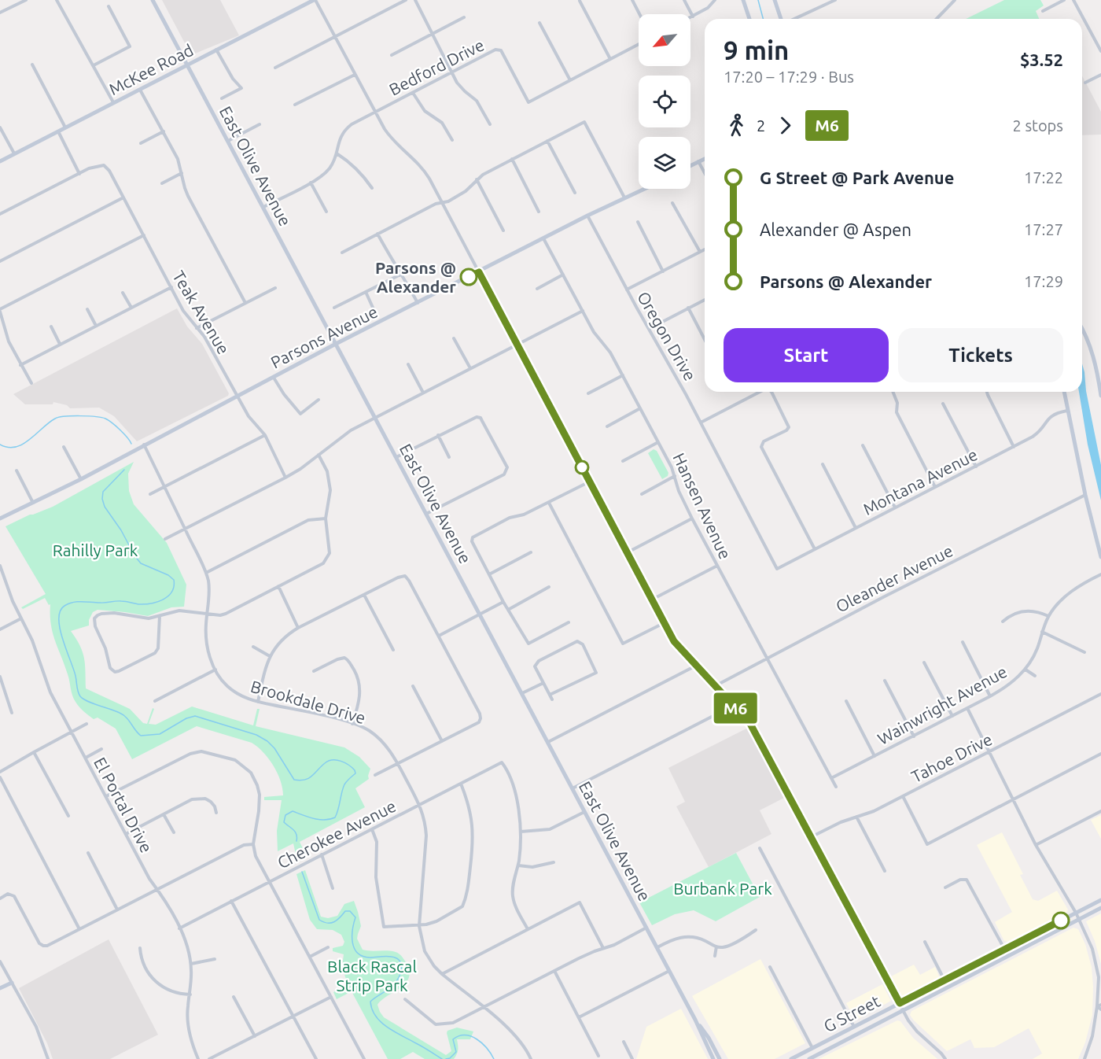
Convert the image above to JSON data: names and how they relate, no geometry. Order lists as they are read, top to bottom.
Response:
{
  "streets": {
    "main road": [
      "McKee Road",
      "East Olive Avenue",
      "Parsons Avenue",
      "G Street"
    ],
    "street": [
      "Bedford Drive",
      "Teak Avenue",
      "Oregon Drive",
      "Montana Avenue",
      "Hansen Avenue",
      "Oleander Avenue",
      "Brookdale Drive",
      "Wainwright Avenue",
      "Tahoe Drive",
      "El Portal Drive",
      "Cherokee Avenue"
    ]
  },
  "crossings": [
    ["Bedford Drive", "East Olive Avenue"],
    ["McKee Road", "East Olive Avenue"],
    ["East Olive Avenue", "Parsons Avenue"],
    ["Teak Avenue", "Parsons Avenue"],
    ["Oregon Drive", "Parsons Avenue"],
    ["Oregon Drive", "Montana Avenue"],
    ["Parsons Avenue", "Hansen Avenue"],
    ["Parsons Avenue", "Brookdale Drive"],
    ["Hansen Avenue", "Oleander Avenue"],
    ["Hansen Avenue", "Wainwright Avenue"],
    ["Brookdale Drive", "Cherokee Avenue"],
    ["El Portal Drive", "Cherokee Avenue"]
  ],
  "parks": ["Rahilly Park", "Burbank Park", "Black Rascal Strip Park"],
  "places": ["Parsons @ Alexander"],
  "lines": ["bus line M6"],
  "north": "bottom left",
  "page": {
    "on_map": "M6",
    "heading": ["9 min", "17:20 – 17:29 · Bus", "$3.52"],
    "legs": ["2", "M6", "2 stops"],
    "list": [
      {
        "name": "G Street @ Park Avenue",
        "value": "17:22"
      },
      {
        "name": "Alexander @ Aspen",
        "value": "17:27"
      },
      {
        "name": "Parsons @ Alexander",
        "value": "17:29"
      }
    ],
    "buttons": ["Start", "Tickets"]
  }
}
